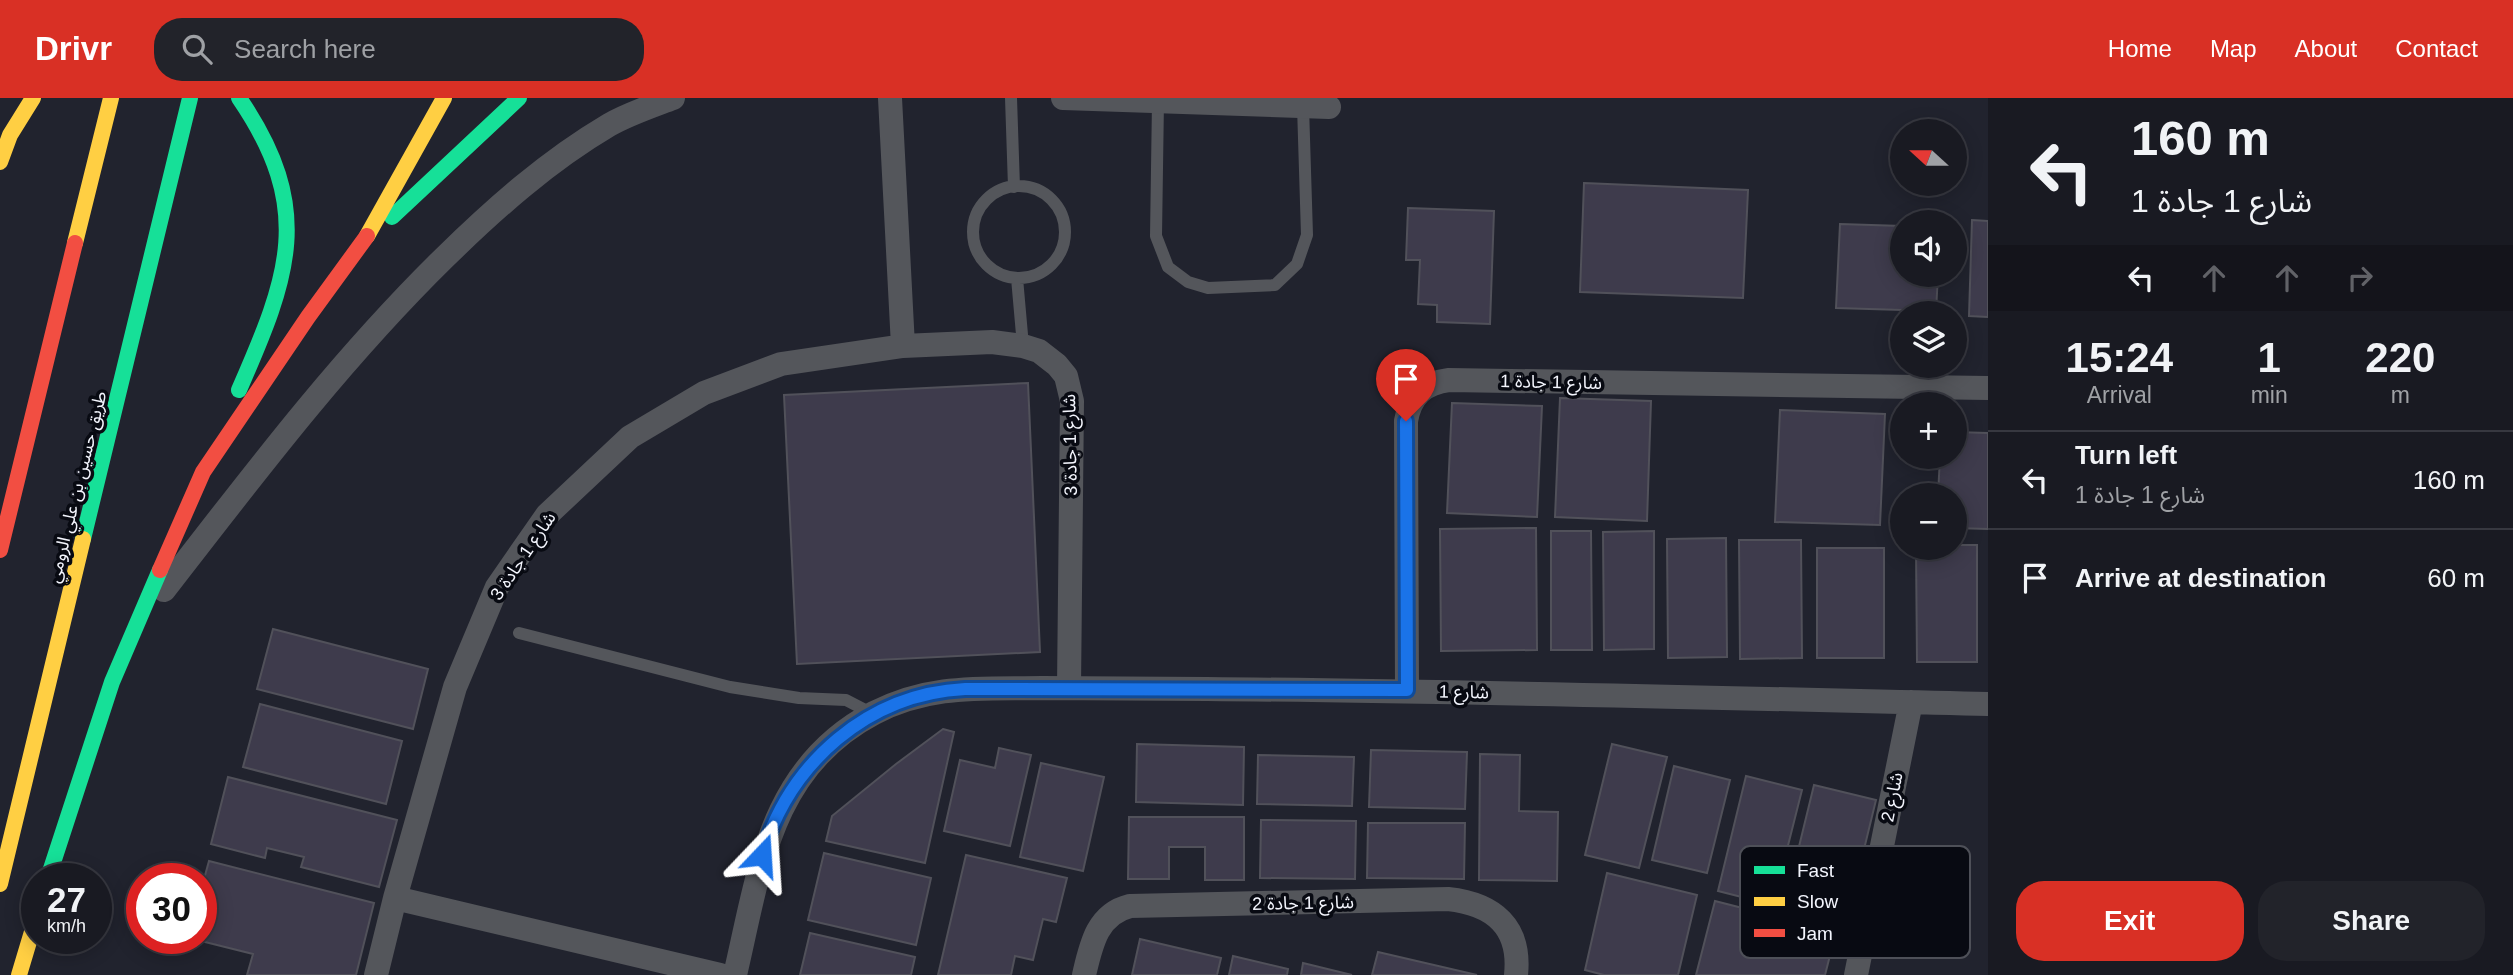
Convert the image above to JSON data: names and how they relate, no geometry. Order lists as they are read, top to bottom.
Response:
{
  "streets": {
    "highway": ["طريق حسين بن علي الرومي"],
    "street": [
      "شارع 1 جادة 1",
      "شارع 1 جادة 3",
      "شارع 1",
      "شارع 2",
      "شارع 1 جادة 2"
    ]
  },
  "crossings": [
    ["شارع 1 جادة 1", "شارع 1"],
    ["شارع 1 جادة 3", "شارع 1"],
    ["شارع 1", "شارع 2"]
  ],
  "legend": ["Fast", "Slow", "Jam"],
  "north": "left",
  "page": {
    "header": "Drivr",
    "search": "Search here",
    "nav": [
      "Home",
      "Map",
      "About",
      "Contact"
    ],
    "turn": ["160 m", "شارع 1 جادة 1"],
    "map_buttons": ["+", "−"],
    "eta": [
      "15:24",
      "Arrival",
      "1",
      "min",
      "220",
      "m"
    ],
    "list": [
      {
        "name": "Turn left",
        "note": "شارع 1 جادة 1",
        "value": "160 m"
      },
      {
        "name": "Arrive at destination",
        "value": "60 m"
      }
    ],
    "speed": "27 km/h",
    "limit": "30",
    "buttons": ["Exit", "Share"]
  }
}
